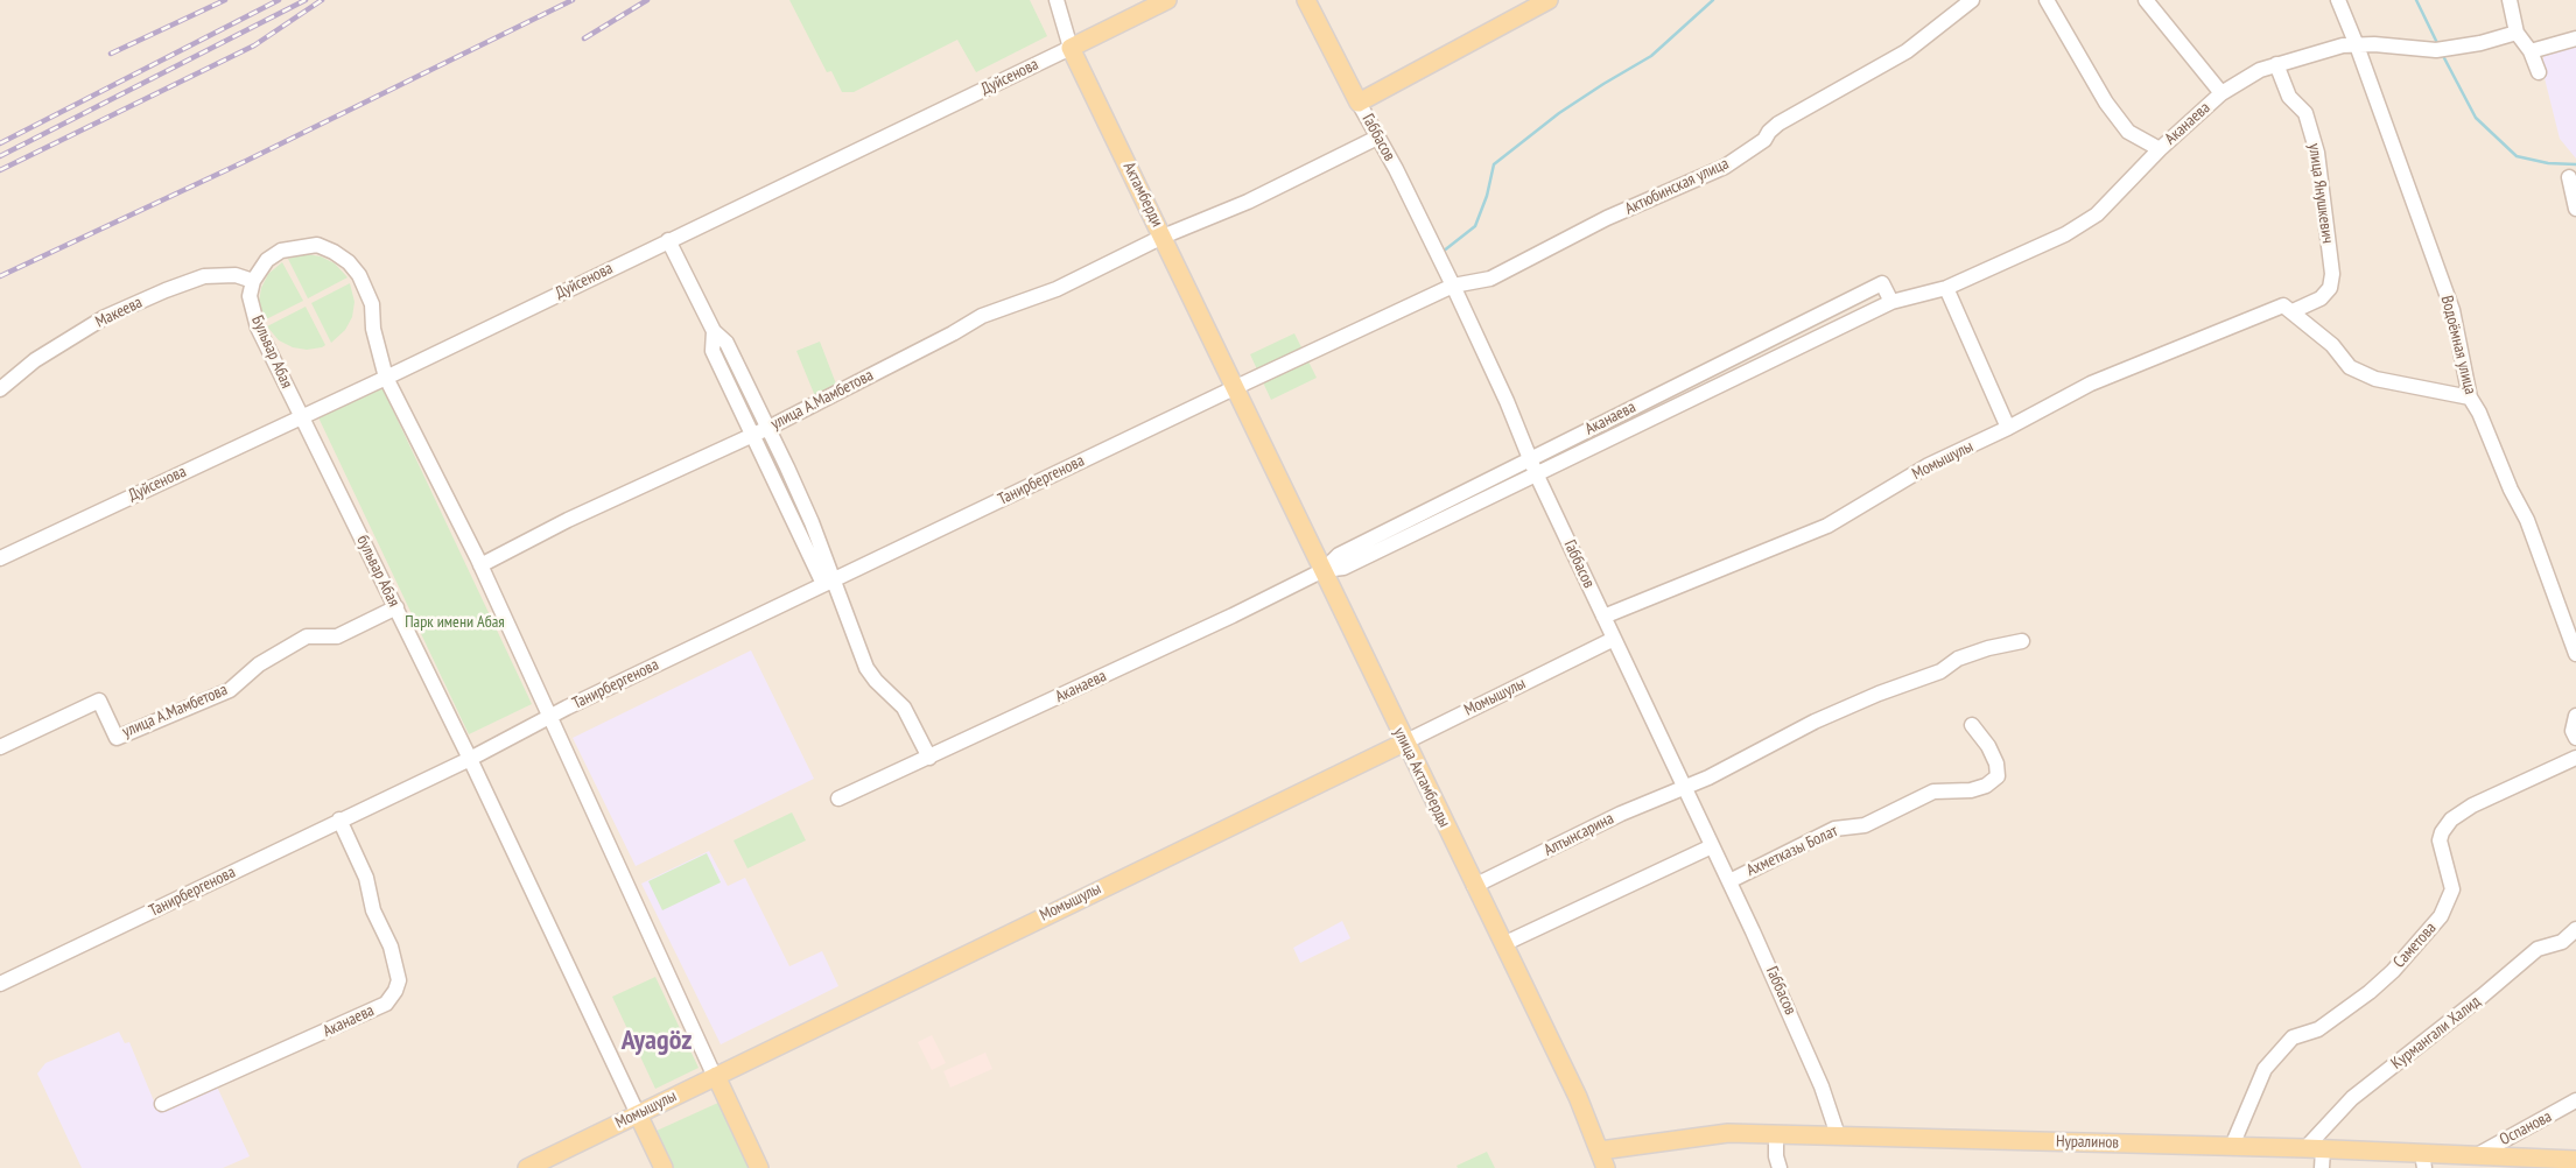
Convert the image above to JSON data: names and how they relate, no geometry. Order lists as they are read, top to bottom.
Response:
{
  "streets": {
    "main road": [
      "Дуйсенова",
      "Габбасов",
      "Актамберди",
      "Момышулы",
      "улица Актамберды",
      "Нуралинов"
    ],
    "street": [
      "Аканаева",
      "Актюбинская улица",
      "улица Янушкевич",
      "Макеева",
      "Водоёмная улица",
      "Бульвар Абая",
      "улица А.Мамбетова",
      "Танирбергенова",
      "бульвар Абая",
      "Алтынсарина",
      "Ахметказы Болат",
      "Саметова",
      "Курмангали Халид",
      "Оспанова"
    ]
  },
  "crossings": [
    ["Дуйсенова", "Актамберди"],
    ["Дуйсенова", "Бульвар Абая"],
    ["Дуйсенова", "бульвар Абая"],
    ["Аканаева", "Габбасов"],
    ["Аканаева", "улица Янушкевич"],
    ["Аканаева", "Водоёмная улица"],
    ["Аканаева", "Танирбергенова"],
    ["Аканаева", "улица Актамберды"],
    ["Габбасов", "Актюбинская улица"],
    ["Габбасов", "улица А.Мамбетова"],
    ["Габбасов", "Момышулы"],
    ["Габбасов", "Алтынсарина"],
    ["Габбасов", "Ахметказы Болат"],
    ["Габбасов", "Нуралинов"],
    ["Актюбинская улица", "Актамберди"],
    ["Актюбинская улица", "Танирбергенова"],
    ["Актюбинская улица", "улица Актамберды"],
    ["улица Янушкевич", "Момышулы"],
    ["Актамберди", "улица А.Мамбетова"],
    ["Актамберди", "Танирбергенова"],
    ["Актамберди", "улица Актамберды"],
    ["Макеева", "Бульвар Абая"],
    ["Бульвар Абая", "бульвар Абая"],
    ["улица А.Мамбетова", "бульвар Абая"],
    ["Момышулы", "бульвар Абая"],
    ["Момышулы", "улица Актамберды"],
    ["Танирбергенова", "бульвар Абая"],
    ["Танирбергенова", "улица Актамберды"],
    ["улица Актамберды", "Алтынсарина"],
    ["улица Актамберды", "Нуралинов"],
    ["Саметова", "Нуралинов"],
    ["Курмангали Халид", "Нуралинов"],
    ["Оспанова", "Нуралинов"]
  ],
  "districts": ["Ayagöz"],
  "parks": ["Парк имени Абая"]
}
